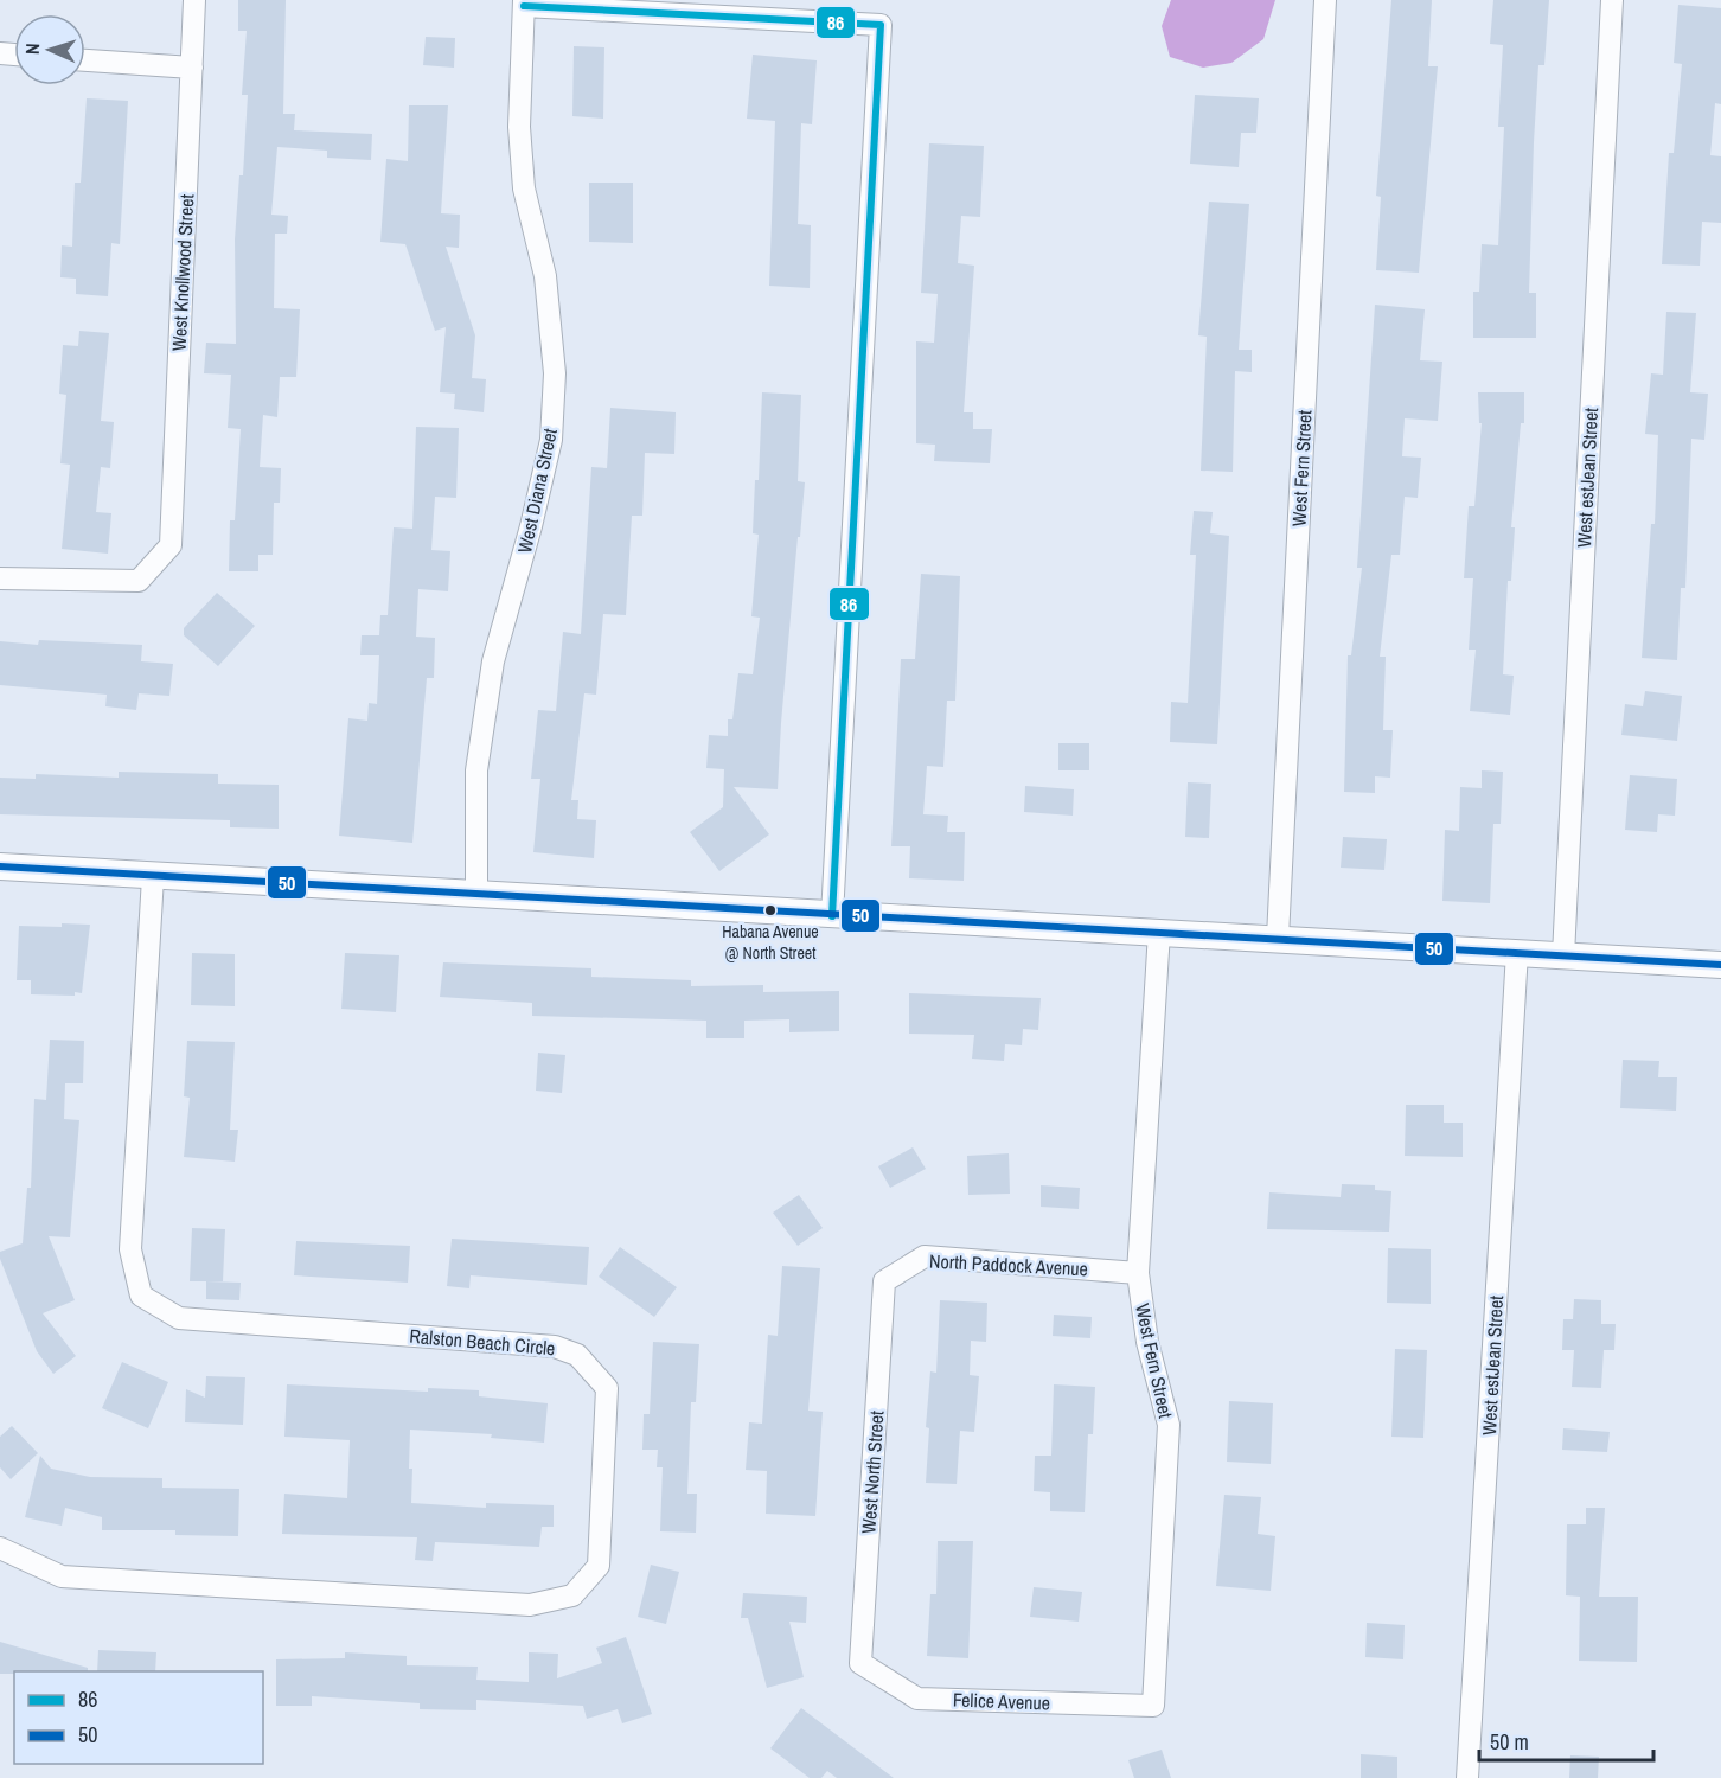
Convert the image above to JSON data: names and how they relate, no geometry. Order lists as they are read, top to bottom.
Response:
{
  "streets": {
    "street": [
      "West Knollwood Street",
      "West Fern Street",
      "West estJean Street",
      "West Diana Street",
      "North Paddock Avenue",
      "Ralston Beach Circle",
      "West North Street",
      "Felice Avenue"
    ]
  },
  "crossings": [
    ["West Fern Street", "North Paddock Avenue"],
    ["West Fern Street", "Felice Avenue"],
    ["North Paddock Avenue", "West North Street"],
    ["West North Street", "Felice Avenue"]
  ],
  "places": ["Habana Avenue @ North Street"],
  "lines": ["transit line 86", "transit line 50"],
  "legend": ["86", "50"],
  "scale_bar": "50 m",
  "north": "left"
}
